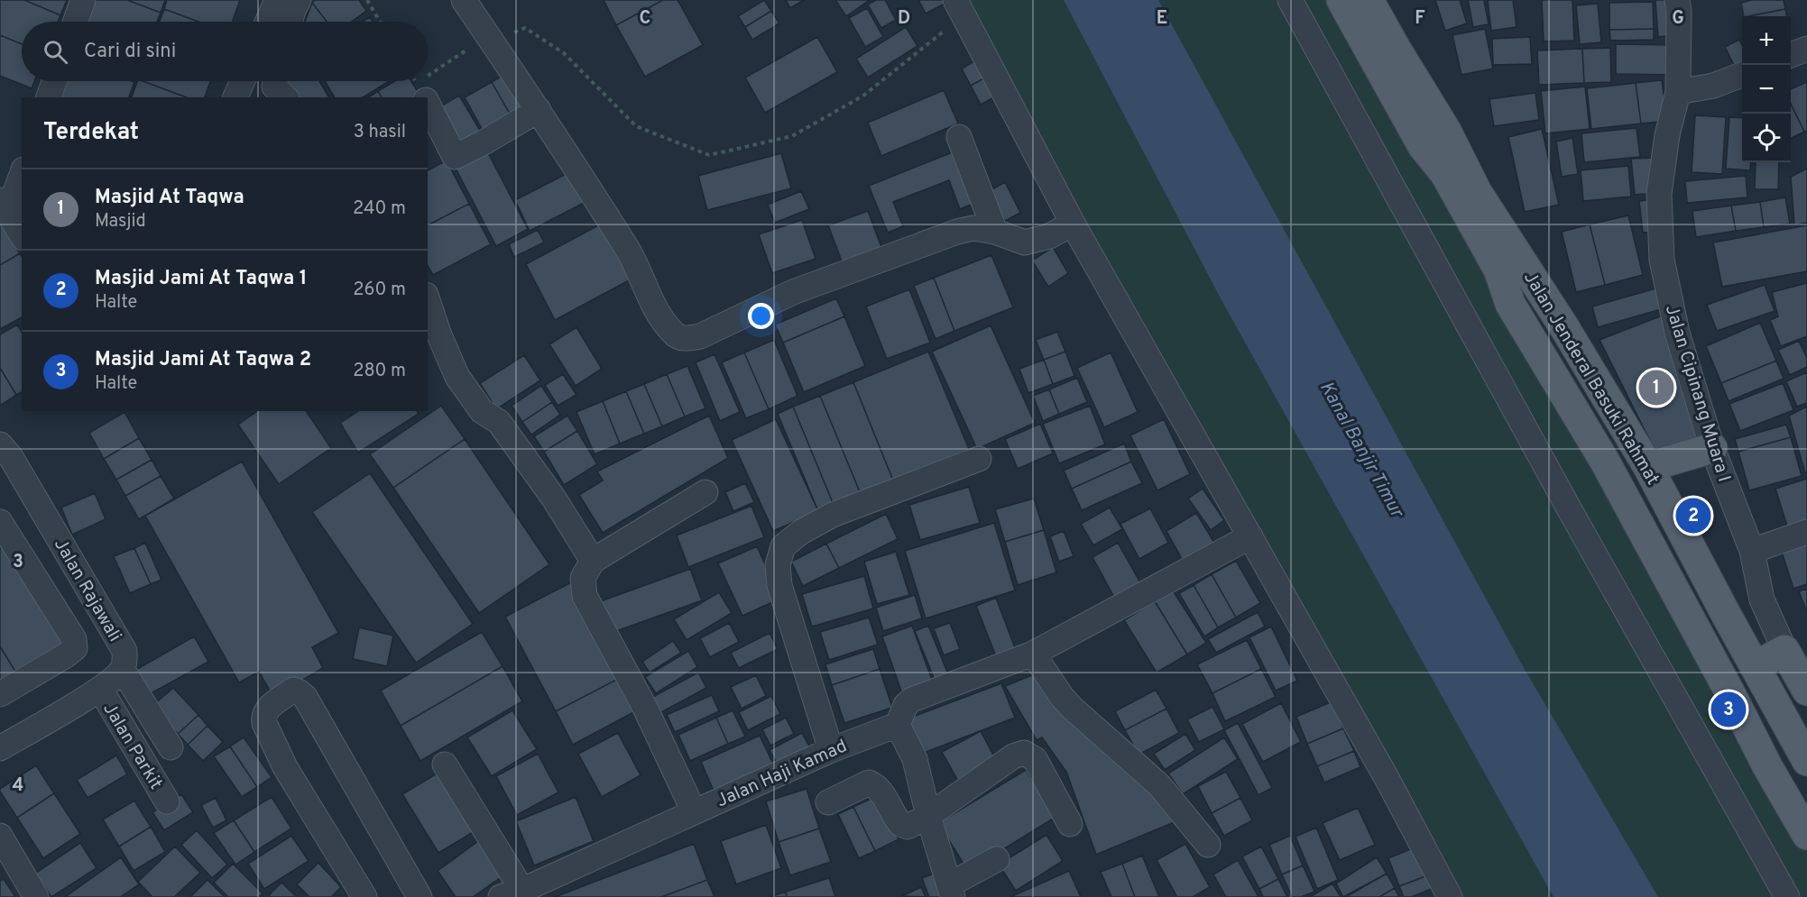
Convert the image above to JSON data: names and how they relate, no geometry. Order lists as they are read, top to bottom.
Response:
{
  "streets": {
    "main road": ["Jalan Jenderal Basuki Rahmat"],
    "street": [
      "Jalan Cipinang Muara I",
      "Jalan Rajawali",
      "Jalan Parkit",
      "Jalan Haji Kamad"
    ]
  },
  "water": ["Kanal Banjir Timur"],
  "page": {
    "map_buttons": ["+", "−"],
    "search": "Cari di sini",
    "heading": ["Terdekat", "3 hasil"],
    "list": [
      {
        "mark": "1",
        "name": "Masjid At Taqwa",
        "note": "Masjid",
        "value": "240 m"
      },
      {
        "mark": "2",
        "name": "Masjid Jami At Taqwa 1",
        "note": "Halte",
        "value": "260 m"
      },
      {
        "mark": "3",
        "name": "Masjid Jami At Taqwa 2",
        "note": "Halte",
        "value": "280 m"
      }
    ],
    "pins": ["1", "2", "3"]
  },
  "grid": {
    "columns": [
      "C",
      "D",
      "E",
      "F",
      "G"
    ],
    "rows": ["3", "4"]
  }
}
